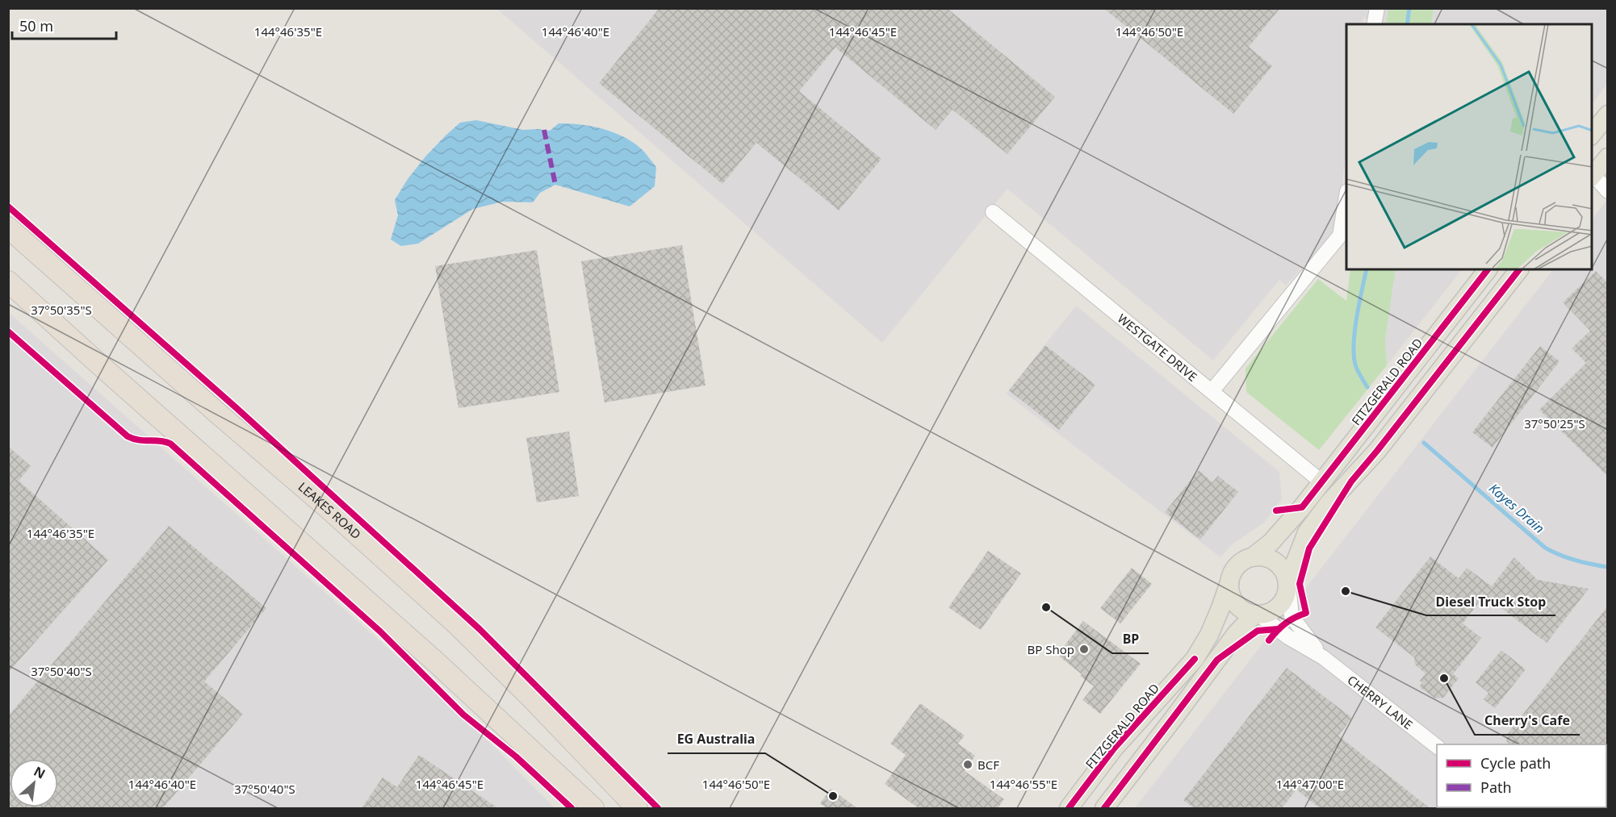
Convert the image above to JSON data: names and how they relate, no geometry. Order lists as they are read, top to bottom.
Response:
{
  "streets": {
    "highway": ["LEAKES ROAD"],
    "main road": ["FITZGERALD ROAD"],
    "street": ["WESTGATE DRIVE", "CHERRY LANE"]
  },
  "crossings": [
    ["WESTGATE DRIVE", "FITZGERALD ROAD"],
    ["FITZGERALD ROAD", "CHERRY LANE"]
  ],
  "water": ["Kayes Drain"],
  "places": [
    "Diesel Truck Stop",
    "BP",
    "BP Shop",
    "Cherry's Cafe",
    "BCF",
    "EG Australia"
  ],
  "legend": ["Cycle path", "Path"],
  "scale_bar": "50 m",
  "north": "top right",
  "coordinates": [
    "144°46'35\"E",
    "144°46'40\"E",
    "144°46'45\"E",
    "144°46'50\"E",
    "37°50'35\"S",
    "37°50'25\"S",
    "37°50'40\"S",
    "144°46'55\"E",
    "144°47'00\"E"
  ]
}
